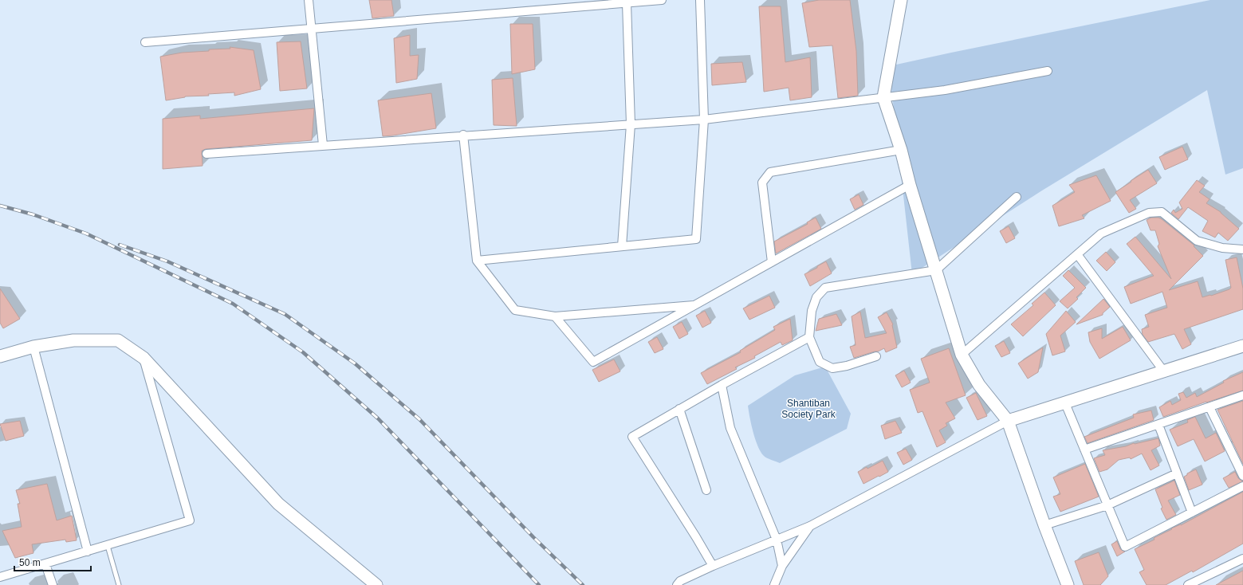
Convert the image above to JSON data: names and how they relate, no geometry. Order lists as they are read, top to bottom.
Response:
{
  "parks": ["Shantiban Society Park"],
  "scale_bar": "50 m"
}
